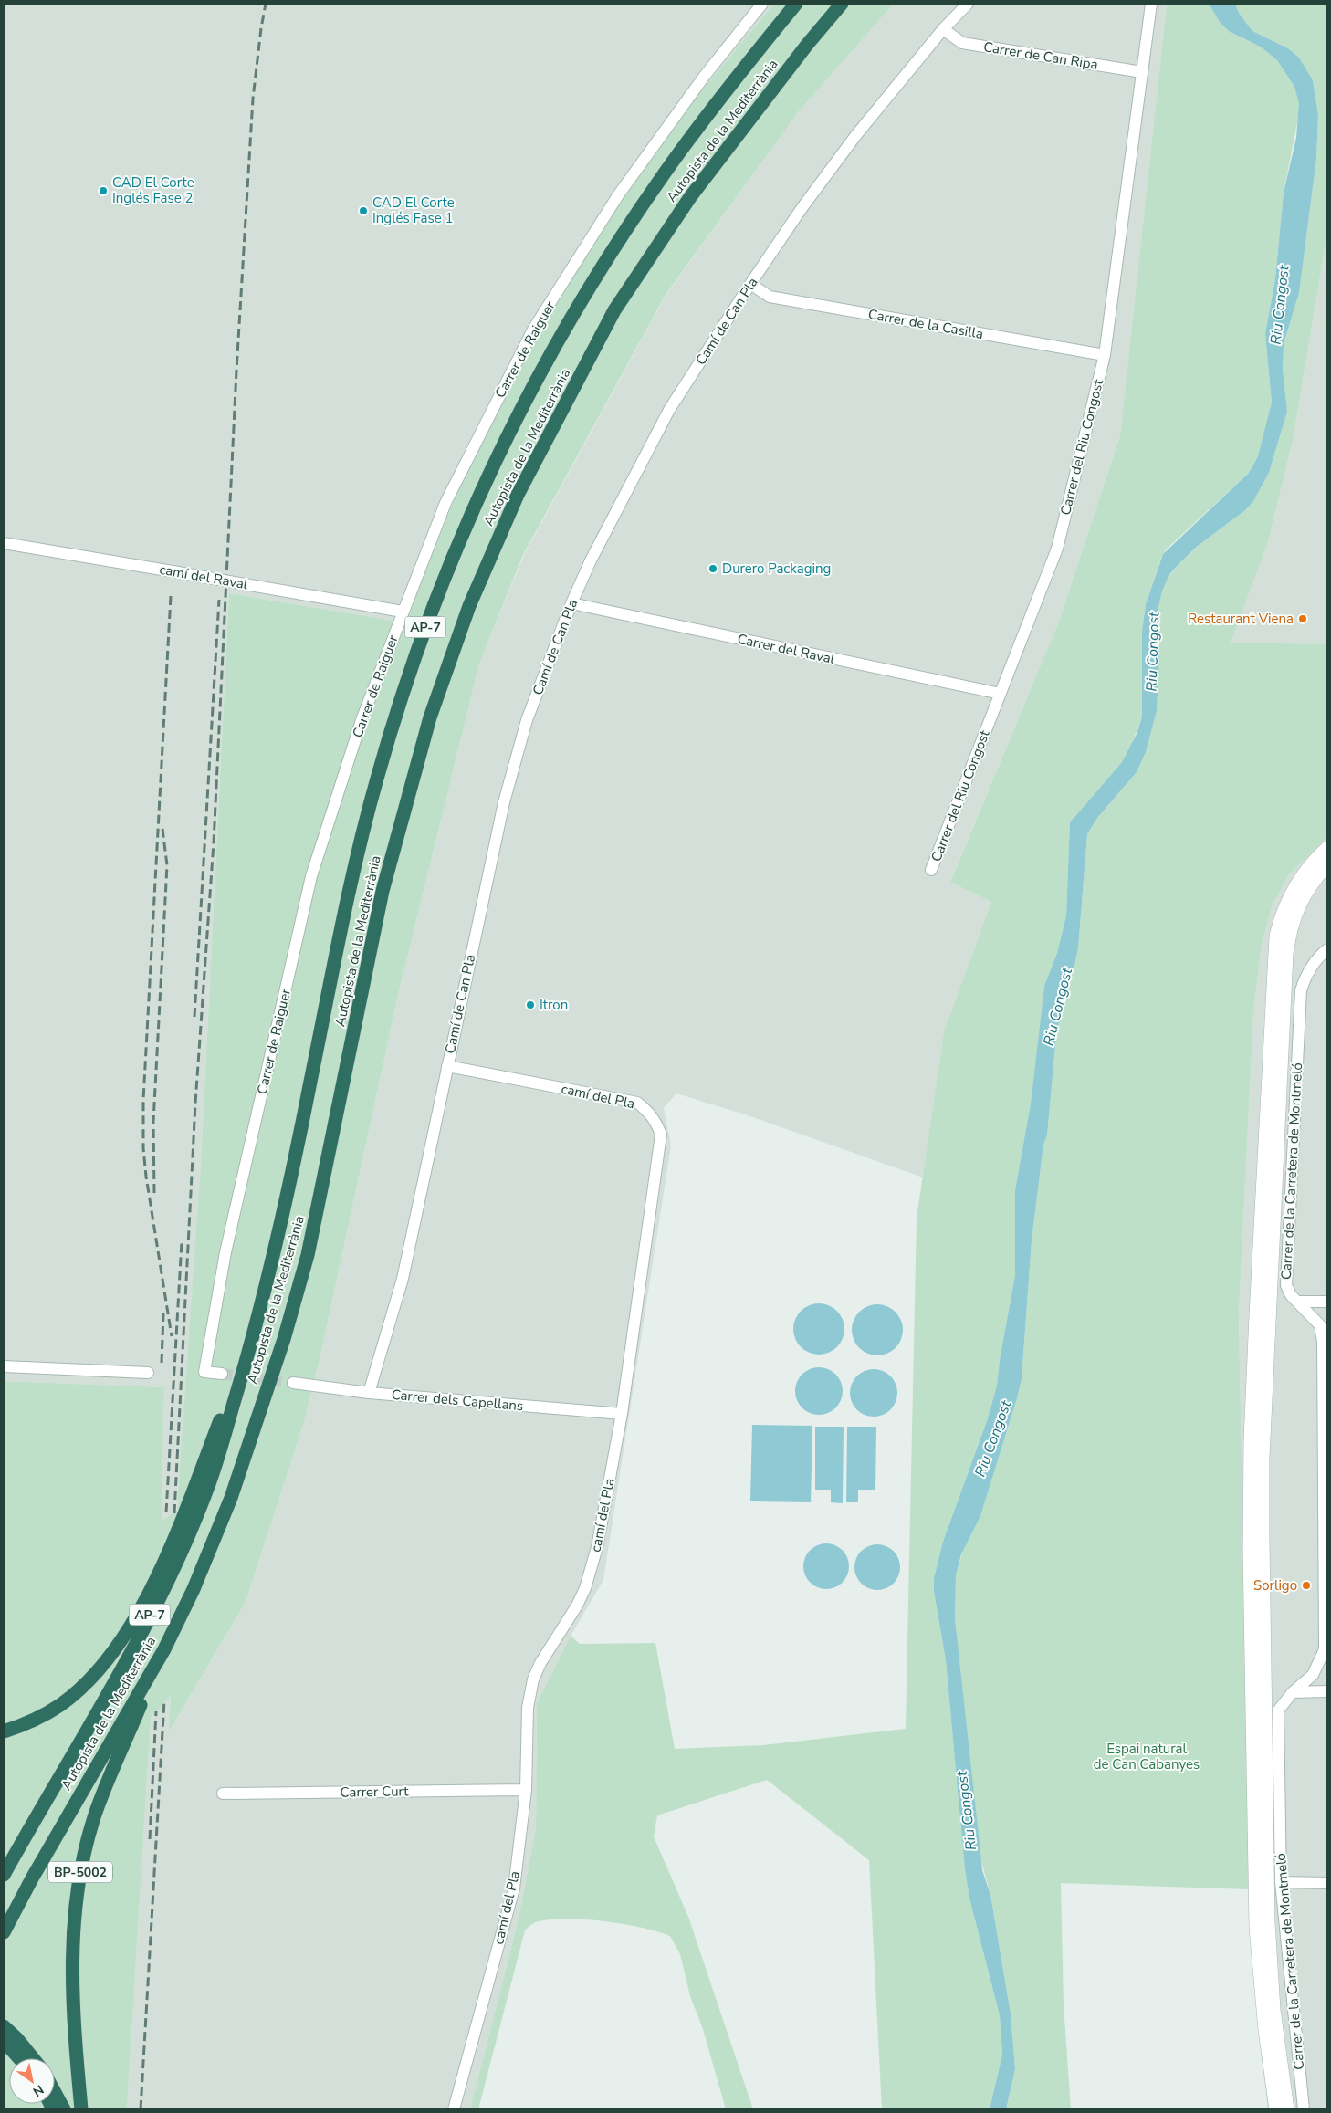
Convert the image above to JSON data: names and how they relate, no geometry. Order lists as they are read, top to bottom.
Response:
{
  "streets": {
    "highway": ["Autopista de la Mediterrània", "AP-7", "BP-5002"],
    "street": [
      "Carrer de Can Ripa",
      "Camí de Can Pla",
      "Carrer de la Casilla",
      "Carrer de Raiguer",
      "Carrer del Riu Congost",
      "camí del Raval",
      "Carrer del Raval",
      "camí del Pla",
      "Carrer de la Carretera de Montmeló",
      "Carrer dels Capellans",
      "Carrer Curt"
    ]
  },
  "crossings": [
    ["Carrer de Can Ripa", "Camí de Can Pla"],
    ["Carrer de Can Ripa", "Carrer del Riu Congost"],
    ["Autopista de la Mediterrània", "BP-5002"],
    ["Camí de Can Pla", "Carrer de la Casilla"],
    ["Camí de Can Pla", "Carrer del Raval"],
    ["Camí de Can Pla", "camí del Pla"],
    ["Camí de Can Pla", "Carrer dels Capellans"],
    ["Carrer de la Casilla", "Carrer del Riu Congost"],
    ["Carrer de Raiguer", "camí del Raval"],
    ["Carrer del Riu Congost", "Carrer del Raval"],
    ["camí del Pla", "Carrer dels Capellans"],
    ["camí del Pla", "Carrer Curt"]
  ],
  "water": ["Riu Congost"],
  "parks": ["Espai natural de Can Cabanyes"],
  "places": [
    "CAD El Corte Inglés Fase 2",
    "CAD El Corte Inglés Fase 1",
    "Durero Packaging",
    "Restaurant Viena",
    "Itron",
    "Sorligo"
  ],
  "north": "bottom right"
}
